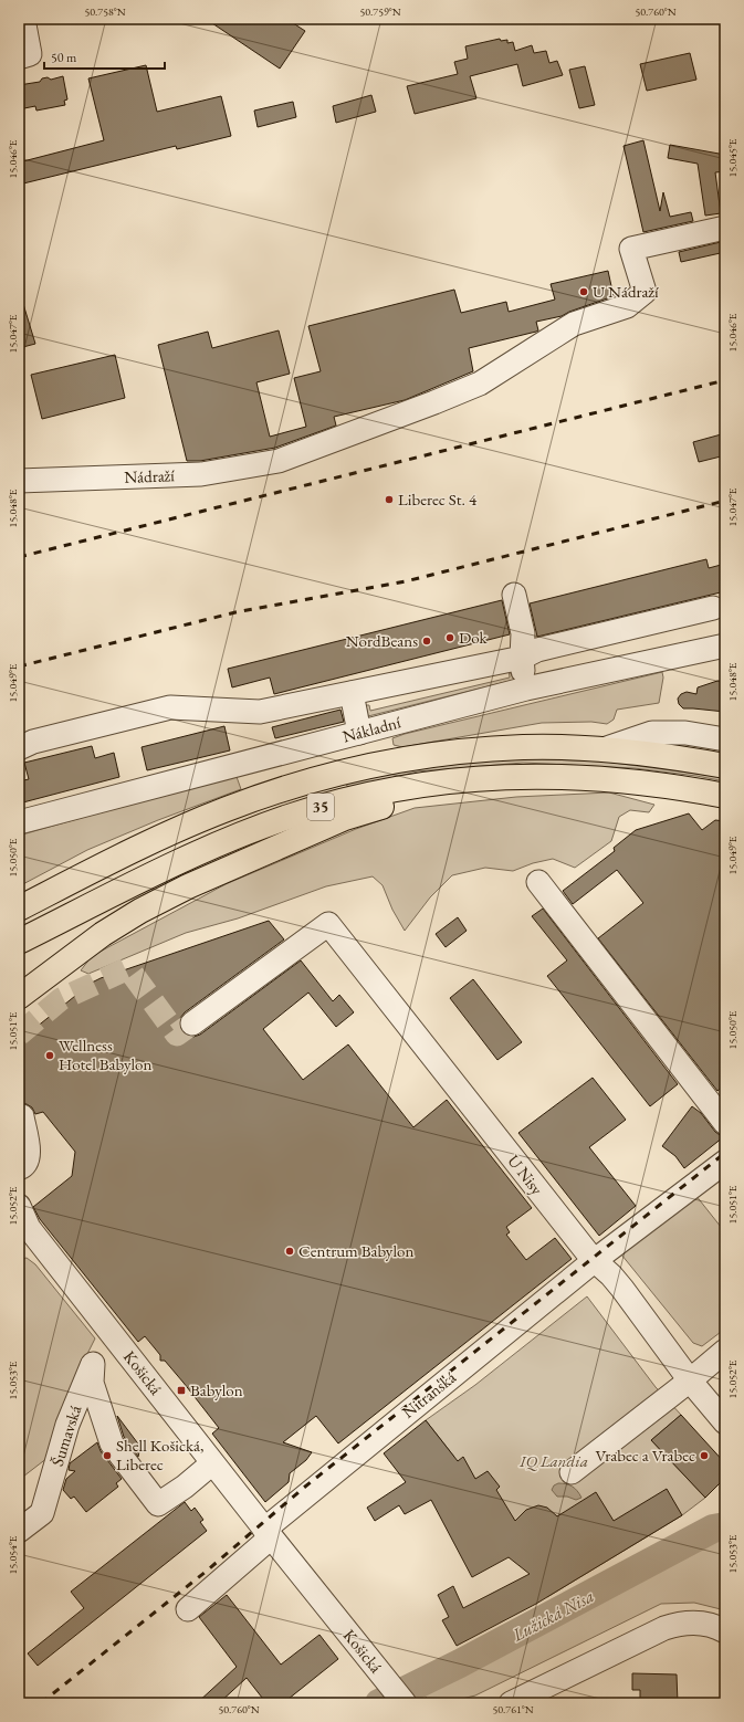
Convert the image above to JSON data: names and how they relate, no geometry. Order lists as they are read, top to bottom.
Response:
{
  "streets": {
    "highway": ["35"],
    "street": [
      "Nádraží",
      "Nákladní",
      "U Nisy",
      "Košická",
      "Nitranská",
      "Šumavská"
    ]
  },
  "crossings": [
    ["U Nisy", "Nitranská"],
    ["Košická", "Nitranská"],
    ["Košická", "Šumavská"]
  ],
  "water": ["Lužická Nisa"],
  "parks": ["IQ Landia"],
  "places": {
    "other": [
      "U Nádraží",
      "Liberec St. 4",
      "Dok",
      "NordBeans",
      "Wellness Hotel Babylon",
      "Centrum Babylon",
      "Shell Košická, Liberec",
      "Vrabec a Vrabec"
    ],
    "transit": ["Babylon"]
  },
  "scale_bar": "50 m",
  "coordinates": [
    "50.758°N",
    "50.759°N",
    "50.760°N",
    "15.045°E",
    "15.046°E",
    "15.047°E",
    "15.048°E",
    "15.049°E",
    "15.050°E",
    "15.051°E",
    "15.052°E",
    "15.053°E",
    "15.054°E",
    "50.761°N"
  ]
}
